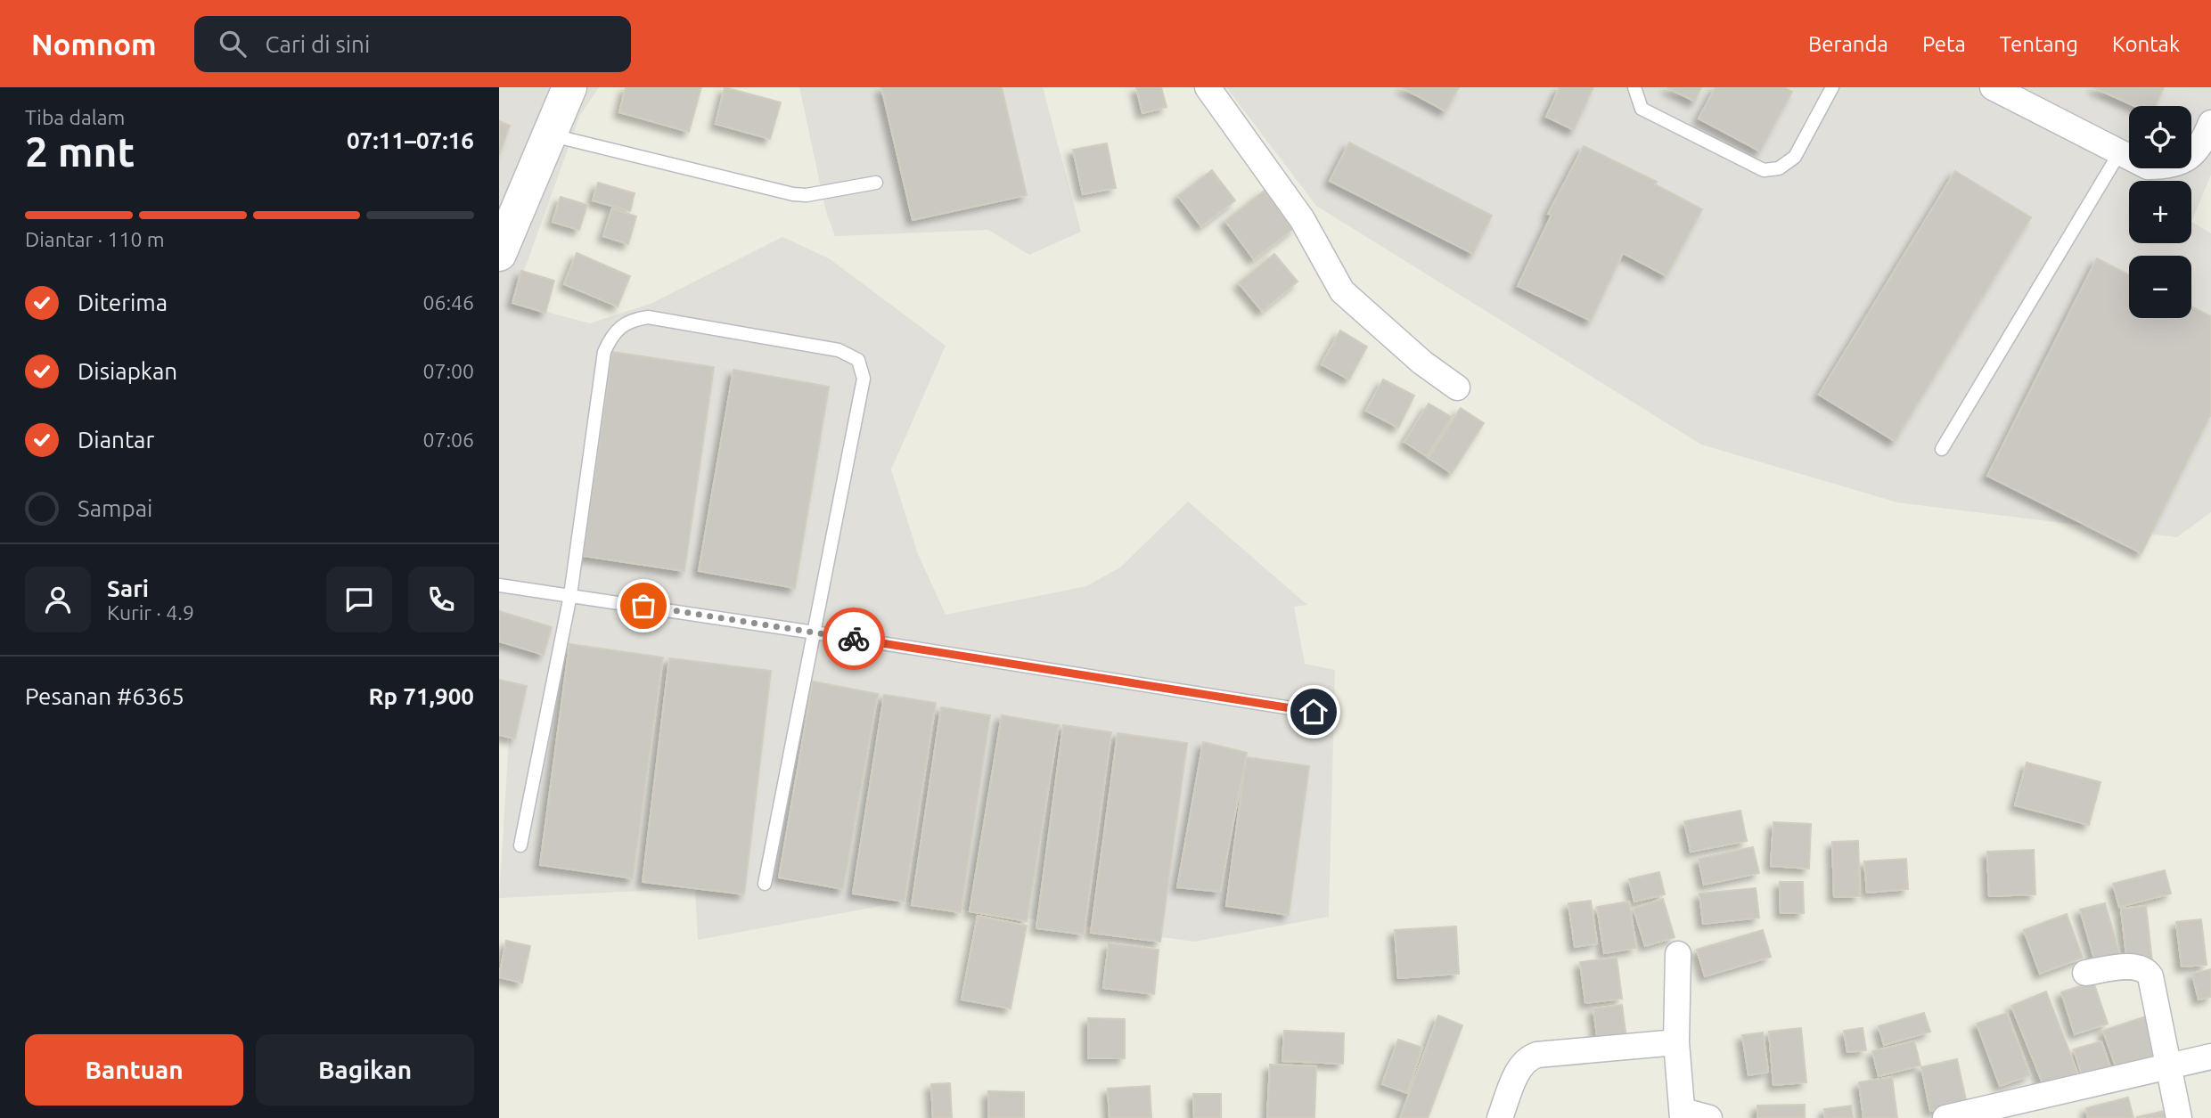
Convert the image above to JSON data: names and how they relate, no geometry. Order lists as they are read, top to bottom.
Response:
{
  "page": {
    "header": "Nomnom",
    "search": "Cari di sini",
    "nav": [
      "Beranda",
      "Peta",
      "Tentang",
      "Kontak"
    ],
    "heading": ["2 mnt", "Tiba dalam", "07:11–07:16"],
    "panel": [
      "Sari",
      "Kurir · 4.9",
      "Pesanan #6365",
      "Rp 71,900"
    ],
    "map_buttons": ["+", "−"],
    "bar": "Diantar · 110 m",
    "list": [
      ["Diterima", "06:46"],
      ["Disiapkan", "07:00"],
      ["Diantar", "07:06"],
      "Sampai"
    ],
    "buttons": ["Bantuan", "Bagikan"]
  }
}
